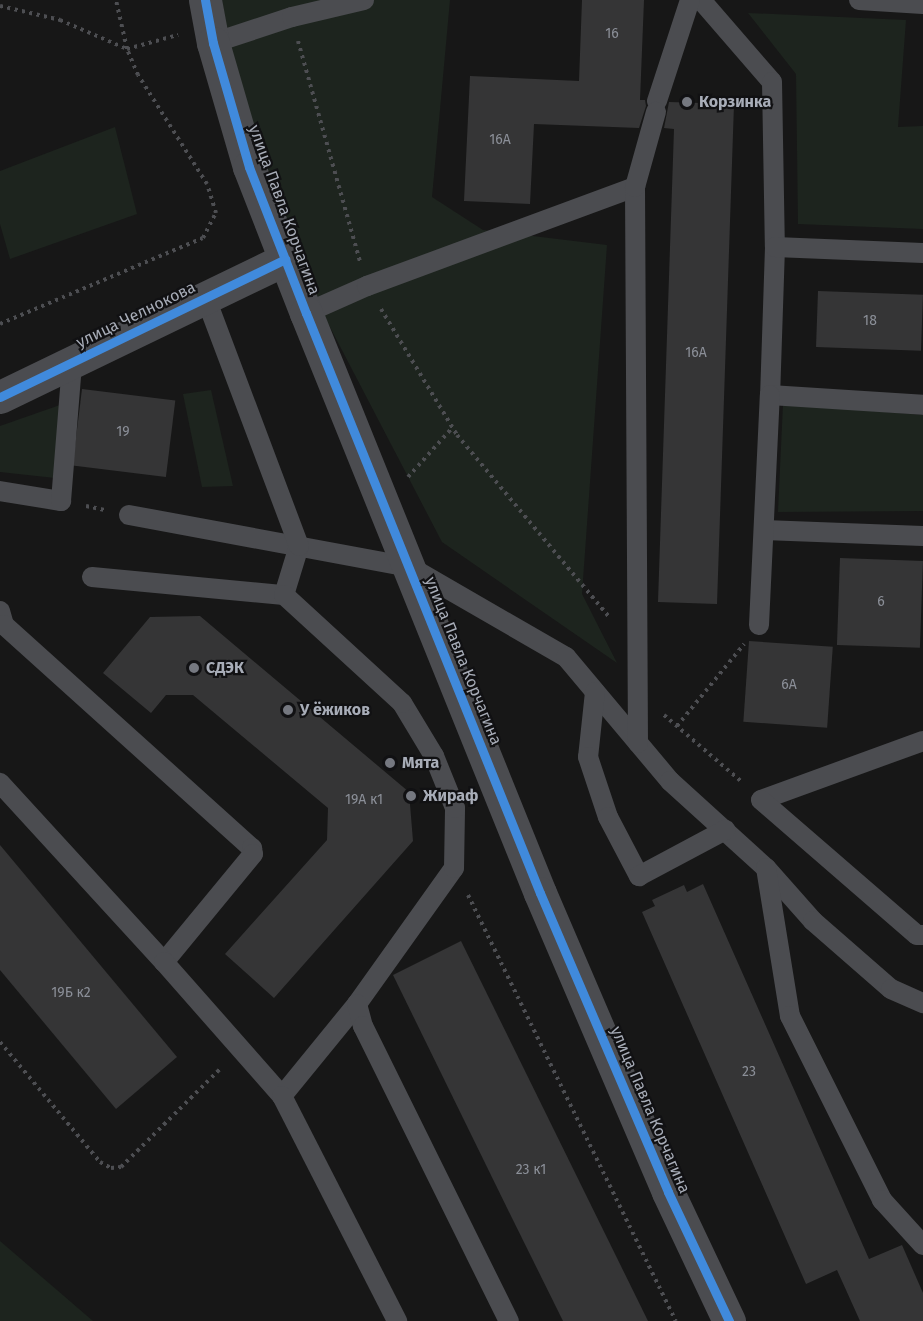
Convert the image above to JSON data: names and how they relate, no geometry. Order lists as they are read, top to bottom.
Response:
{
  "streets": {
    "street": ["улица Павла Корчагина", "улица Челнокова"]
  },
  "crossings": [
    ["улица Павла Корчагина", "улица Челнокова"]
  ],
  "places": [
    "Корзинка",
    "СДЭК",
    "У ёжиков",
    "Мята",
    "Жираф"
  ],
  "house_numbers": [
    "16",
    "16А",
    "18",
    "16А",
    "19",
    "6",
    "6А",
    "19А к1",
    "19Б к2",
    "23",
    "23 к1"
  ]
}
